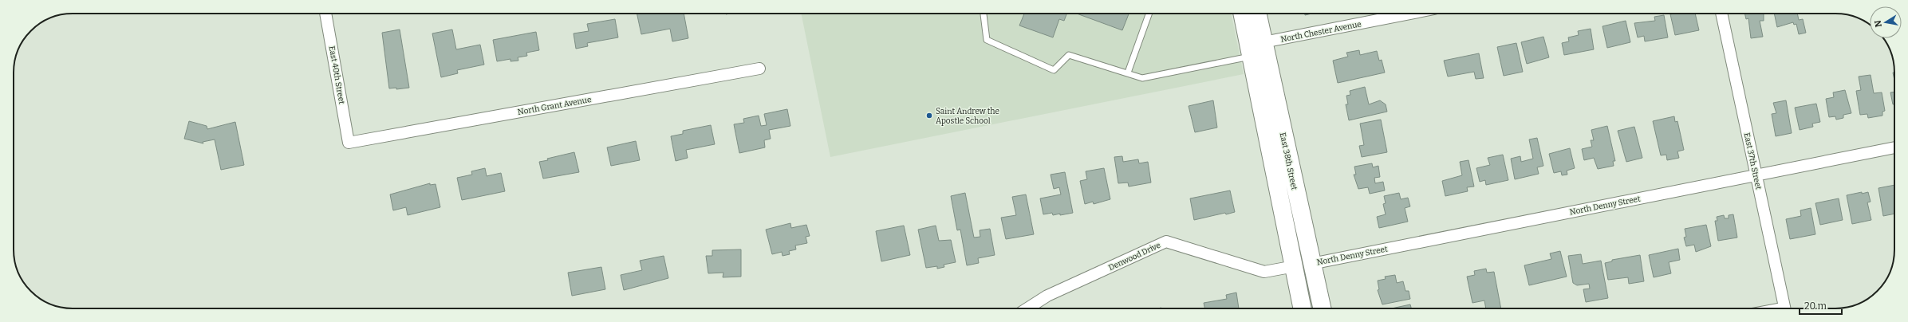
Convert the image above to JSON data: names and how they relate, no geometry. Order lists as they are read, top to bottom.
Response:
{
  "streets": {
    "main road": ["East 38th Street"],
    "street": [
      "North Chester Avenue",
      "East 40th Street",
      "North Grant Avenue",
      "East 37th Street",
      "North Denny Street",
      "Denwood Drive"
    ]
  },
  "crossings": [
    ["North Chester Avenue", "East 38th Street"],
    ["East 40th Street", "North Grant Avenue"],
    ["East 38th Street", "North Denny Street"],
    ["East 38th Street", "Denwood Drive"],
    ["East 37th Street", "North Denny Street"]
  ],
  "places": ["Saint Andrew the Apostle School"],
  "scale_bar": "20 m",
  "north": "left"
}
